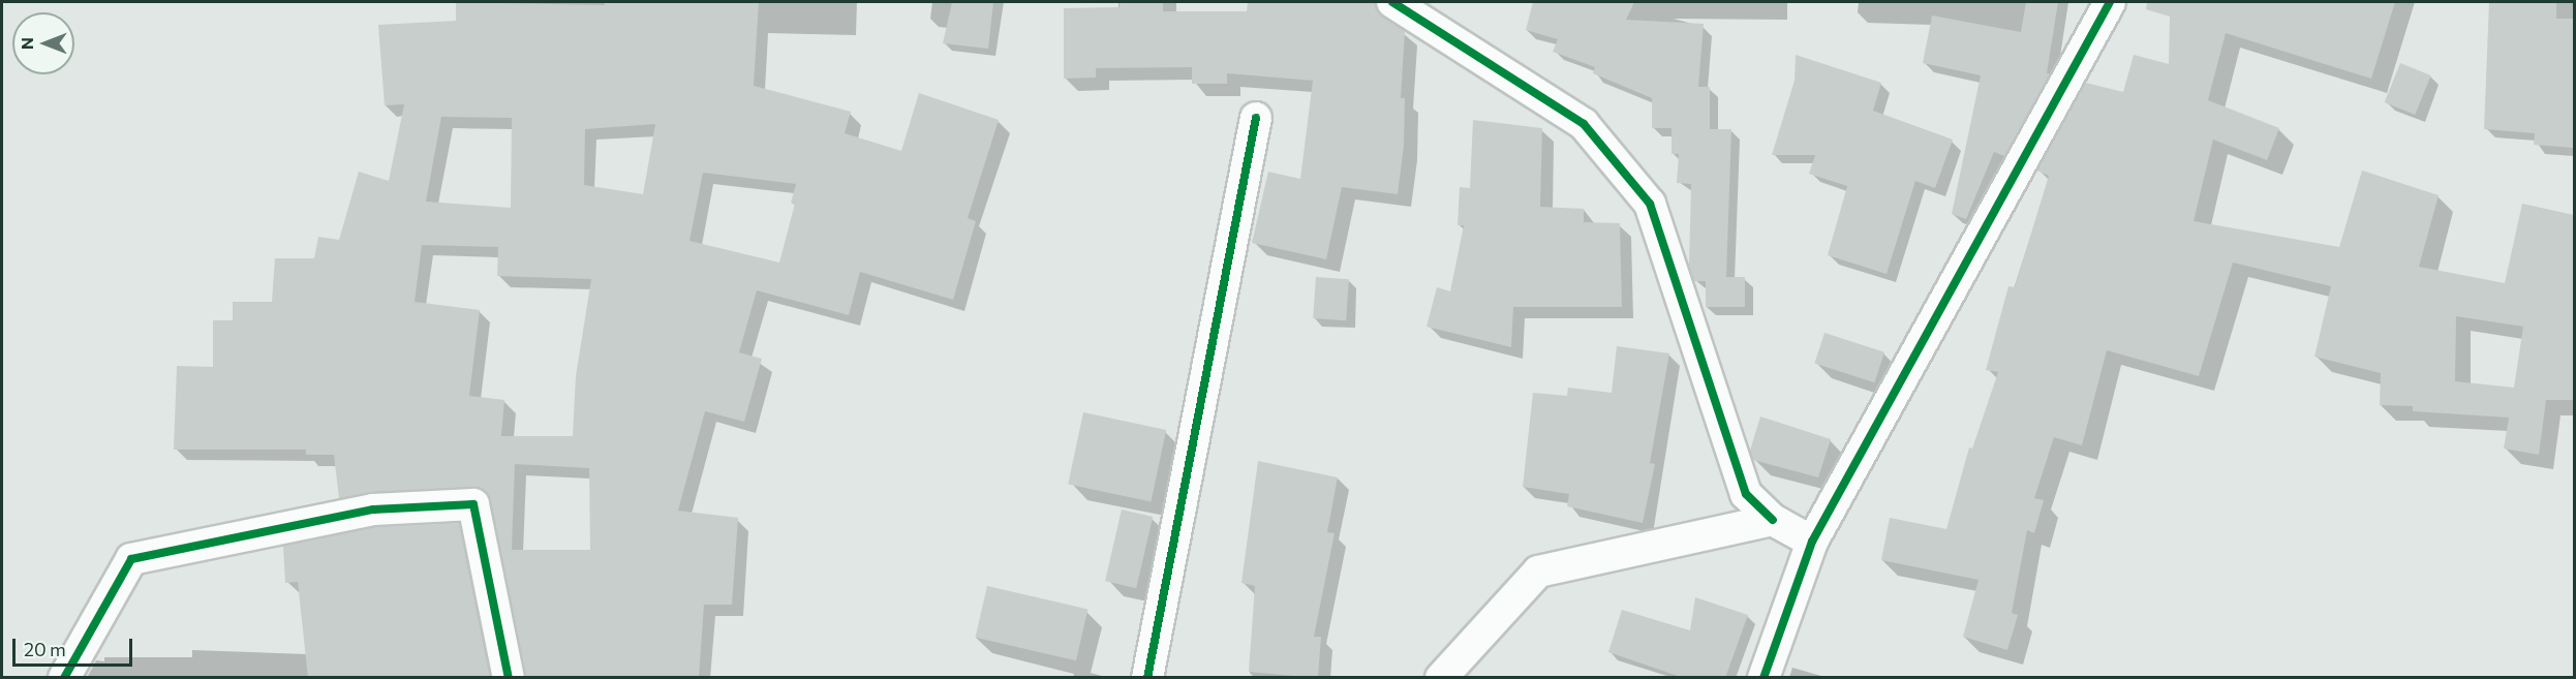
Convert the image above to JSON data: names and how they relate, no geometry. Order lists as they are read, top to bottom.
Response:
{
  "scale_bar": "20 m",
  "north": "left"
}
